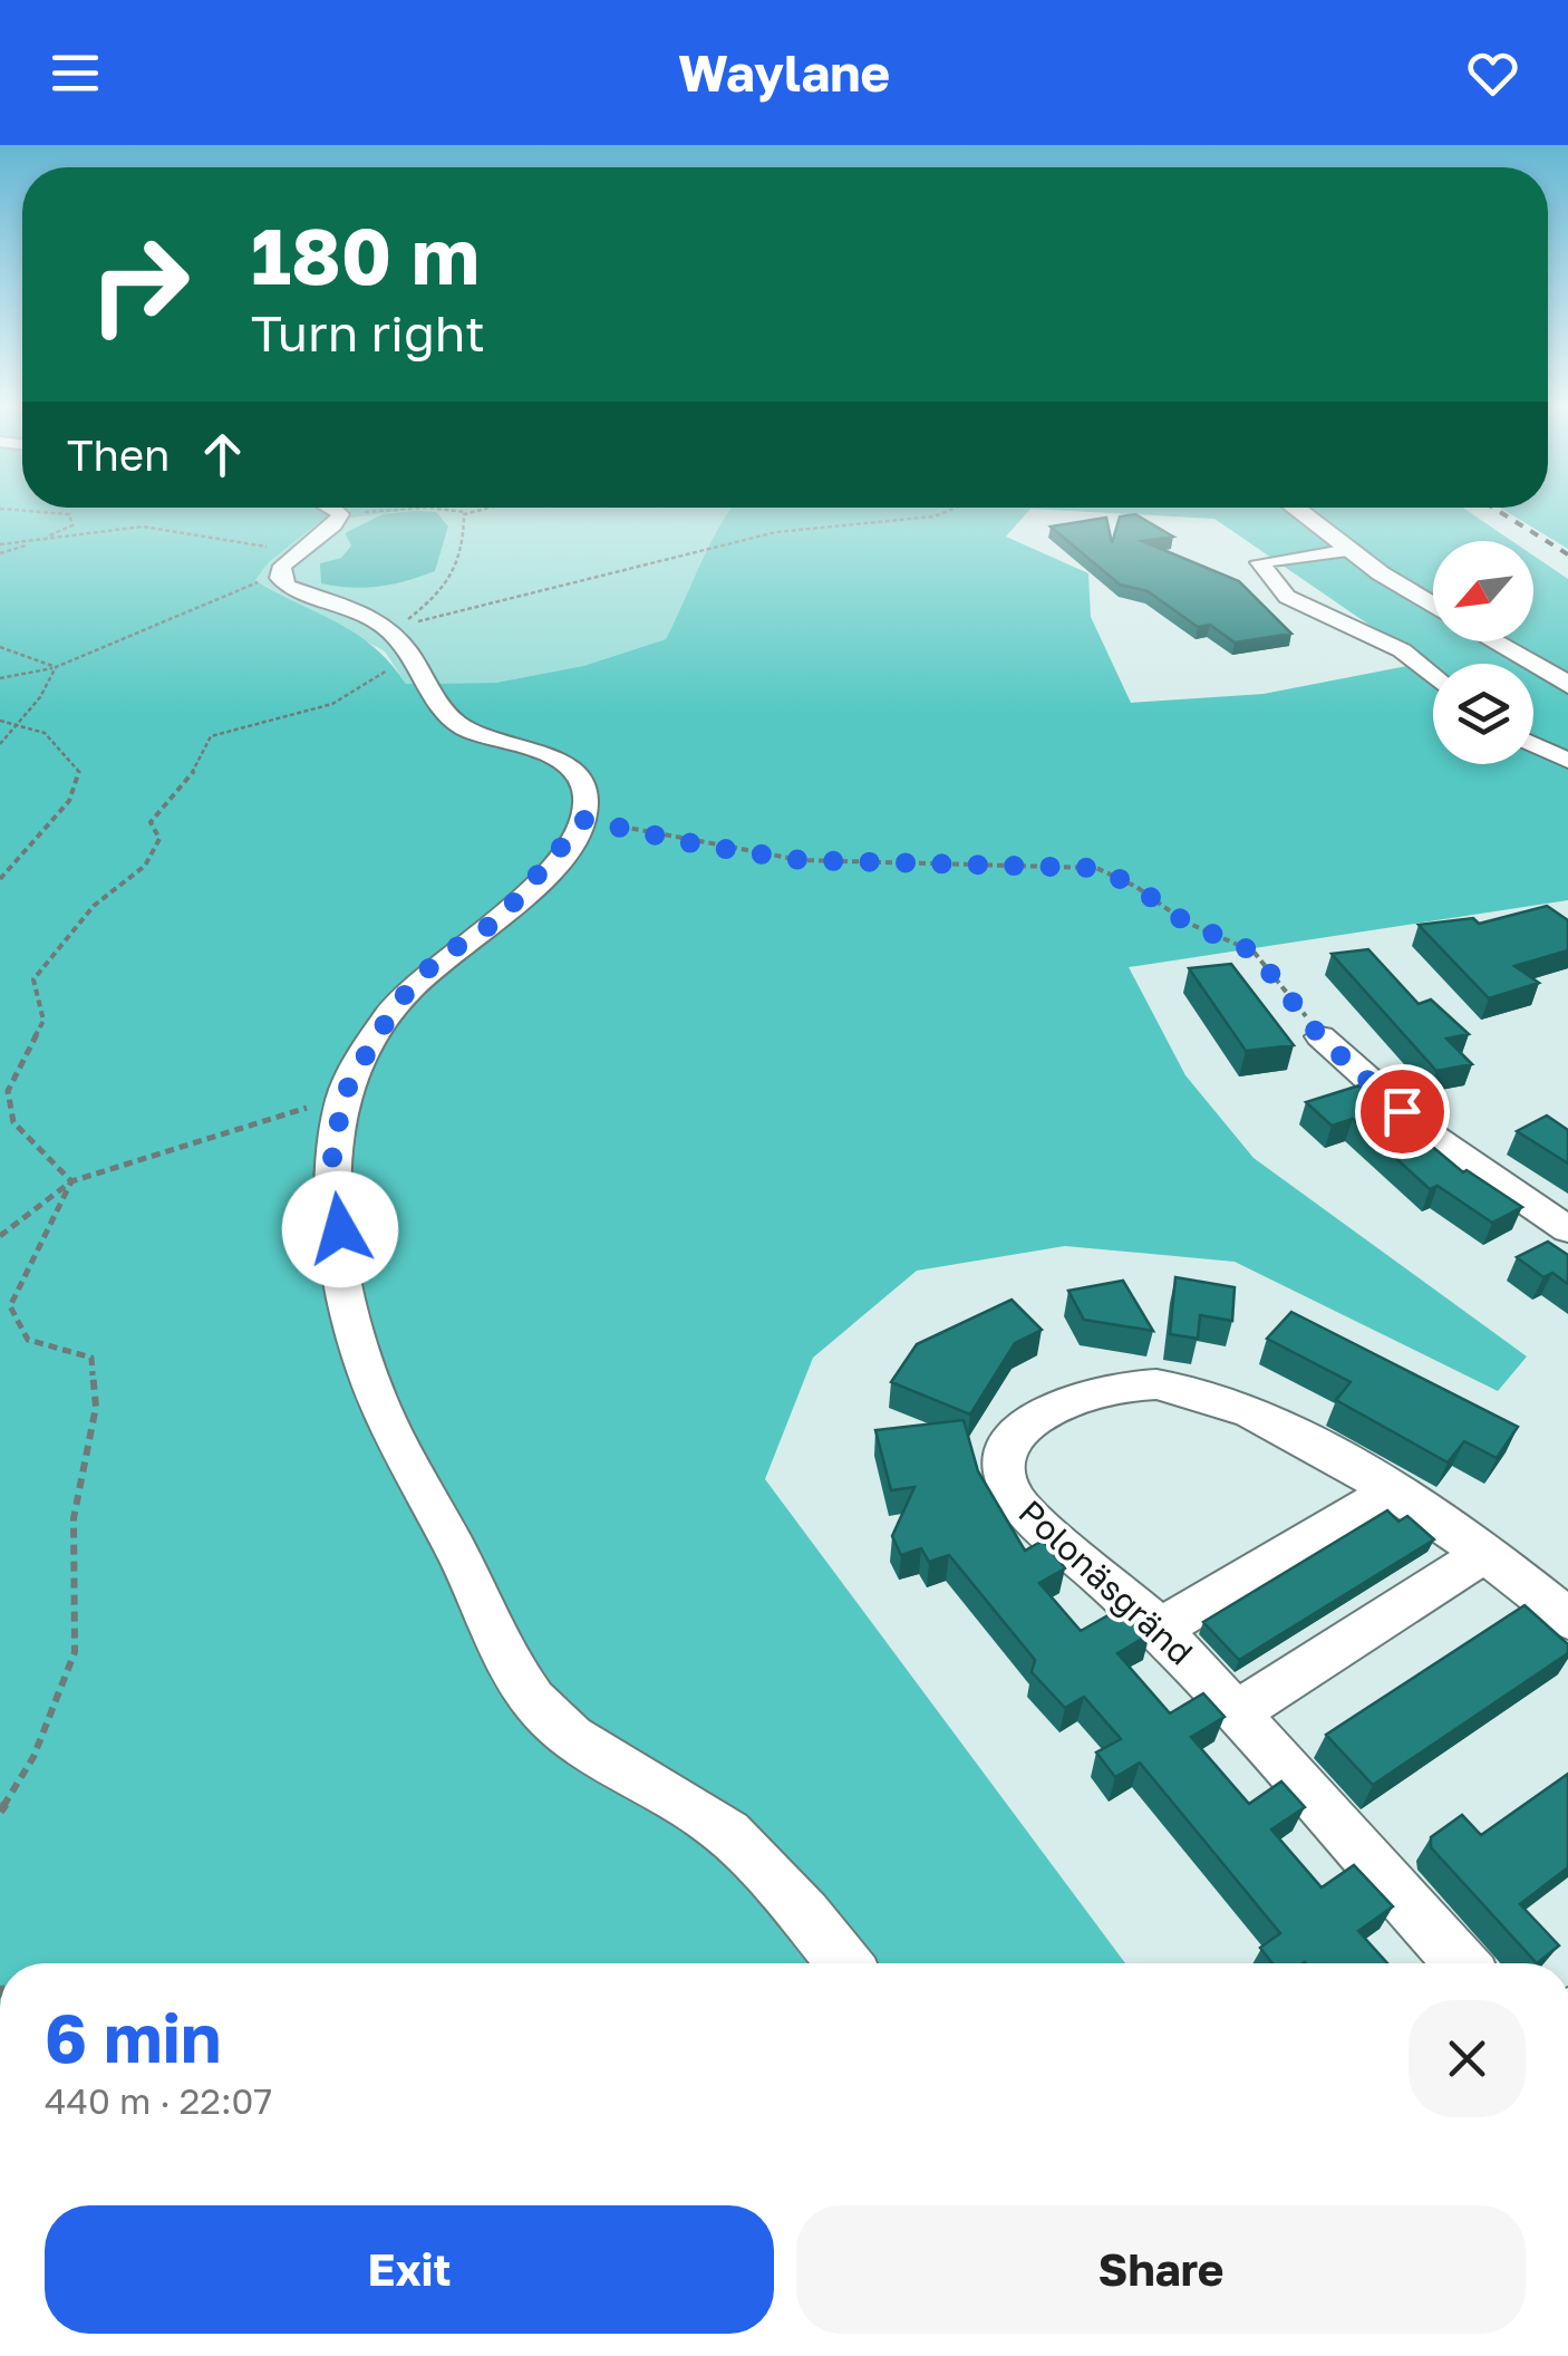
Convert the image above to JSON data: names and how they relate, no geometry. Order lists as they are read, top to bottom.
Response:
{
  "streets": {
    "street": ["Polonäsgränd"]
  },
  "north": "bottom left",
  "page": {
    "header": "Waylane",
    "turn": ["180 m", "Turn right"],
    "then": "Then",
    "heading": ["6 min", "440 m · 22:07"],
    "buttons": ["Exit", "Share"]
  }
}
